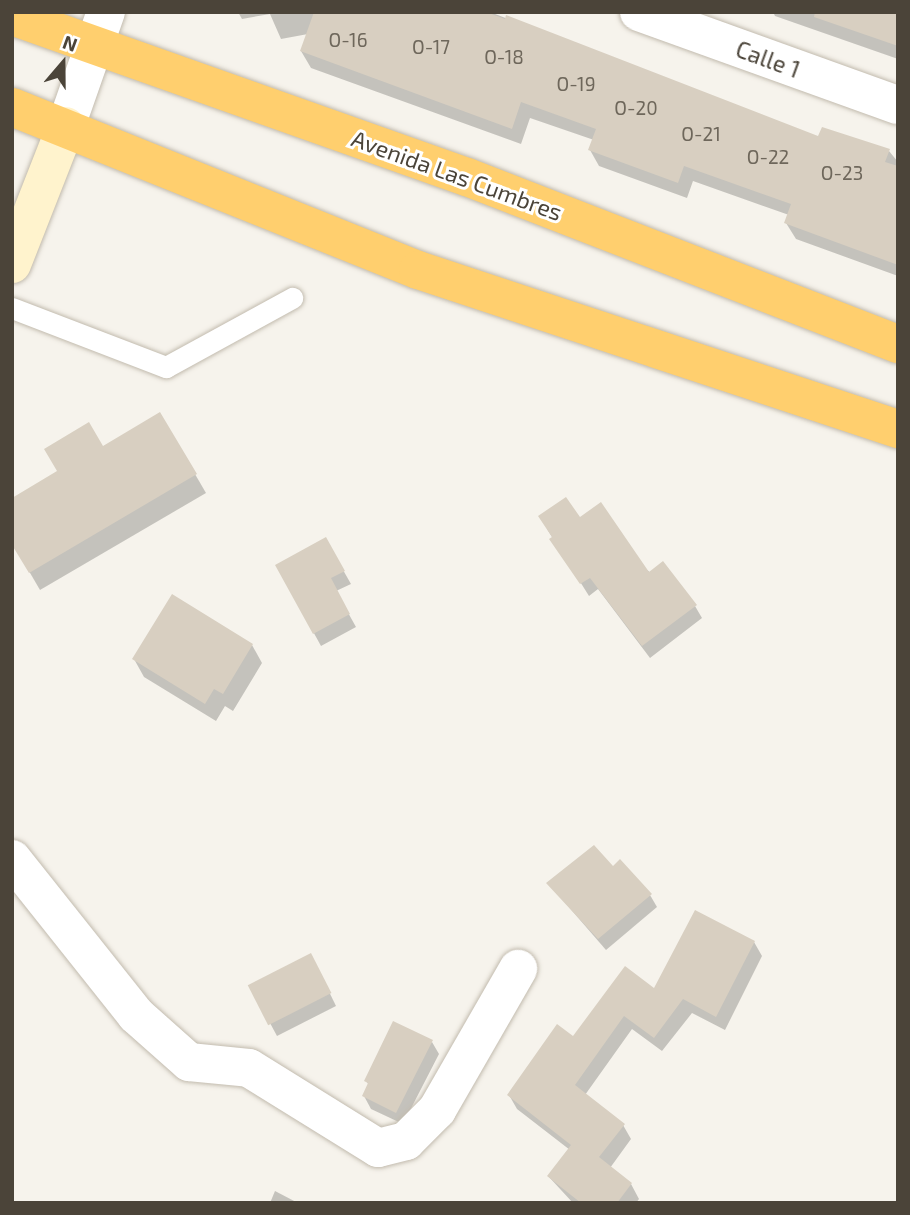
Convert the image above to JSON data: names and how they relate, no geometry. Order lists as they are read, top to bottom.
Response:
{
  "streets": {
    "highway": ["Avenida Las Cumbres"],
    "street": ["Calle 1"]
  },
  "house_numbers": [
    "O-16",
    "O-17",
    "O-18",
    "O-19",
    "O-20",
    "O-21",
    "O-22",
    "O-23"
  ],
  "north": "top"
}
